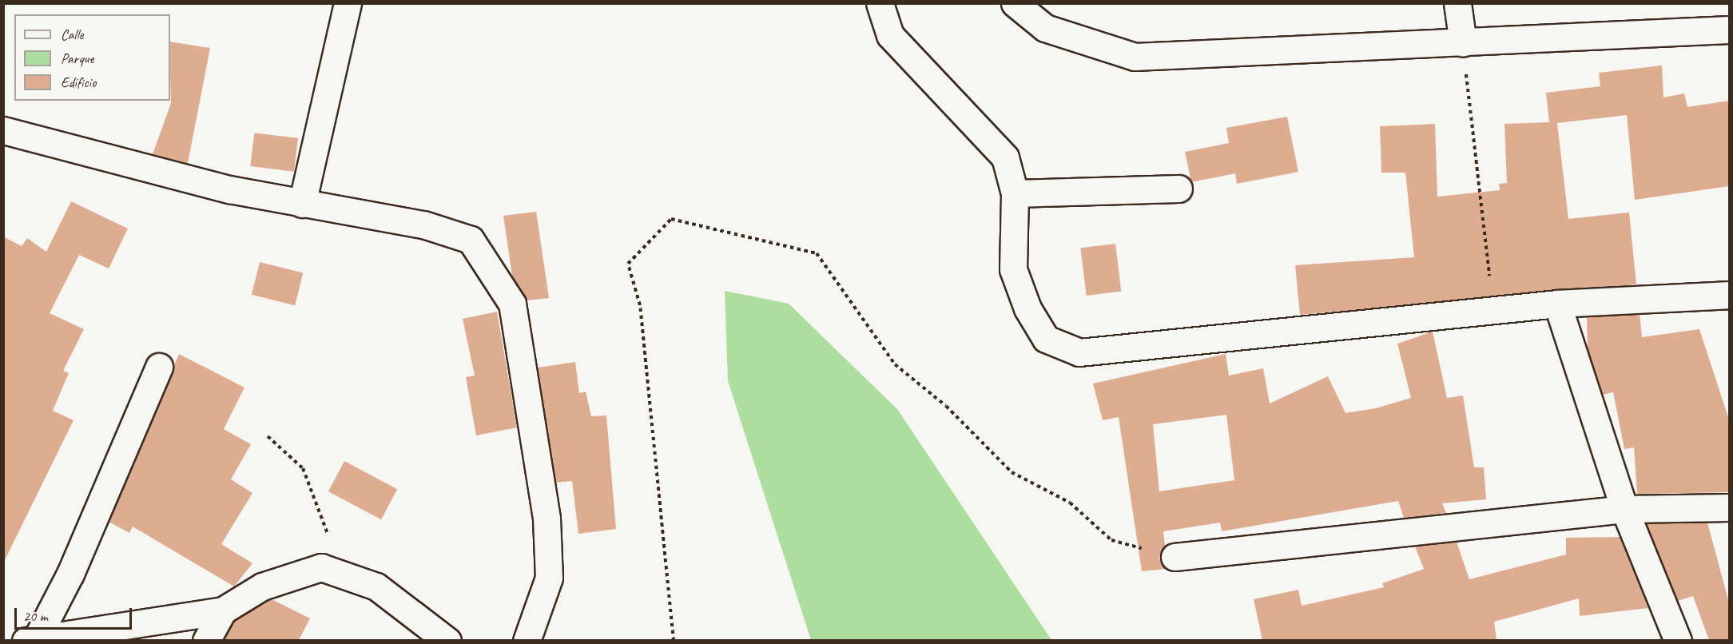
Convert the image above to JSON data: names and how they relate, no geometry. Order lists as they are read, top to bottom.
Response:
{
  "legend": ["Calle", "Parque", "Edificio"],
  "scale_bar": "20 m"
}
